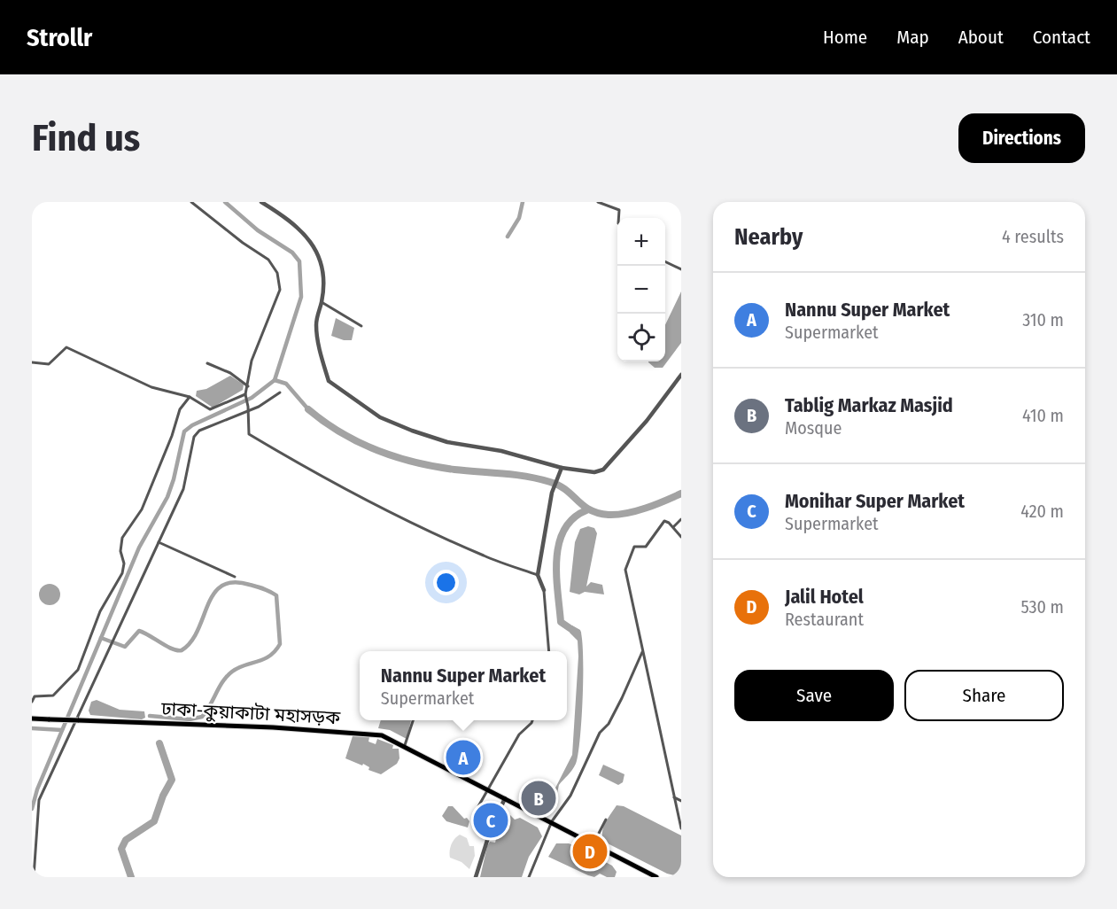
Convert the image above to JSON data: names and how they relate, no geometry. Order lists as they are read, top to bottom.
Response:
{
  "streets": {
    "main road": ["ঢাকা-কুয়াকাটা মহাসড়ক"]
  },
  "page": {
    "header": "Strollr",
    "nav": [
      "Home",
      "Map",
      "About",
      "Contact"
    ],
    "buttons": [
      "Directions",
      ["Save", "Share"]
    ],
    "title": "Find us",
    "heading": ["Nearby", "4 results"],
    "map_buttons": ["+", "−"],
    "list": [
      {
        "mark": "A",
        "name": "Nannu Super Market",
        "note": "Supermarket",
        "value": "310 m"
      },
      {
        "mark": "B",
        "name": "Tablig Markaz Masjid",
        "note": "Mosque",
        "value": "410 m"
      },
      {
        "mark": "C",
        "name": "Monihar Super Market",
        "note": "Supermarket",
        "value": "420 m"
      },
      {
        "mark": "D",
        "name": "Jalil Hotel",
        "note": "Restaurant",
        "value": "530 m"
      }
    ],
    "popup": ["Nannu Super Market", "Supermarket"],
    "pins": [
      "A",
      "B",
      "C",
      "D"
    ]
  }
}
